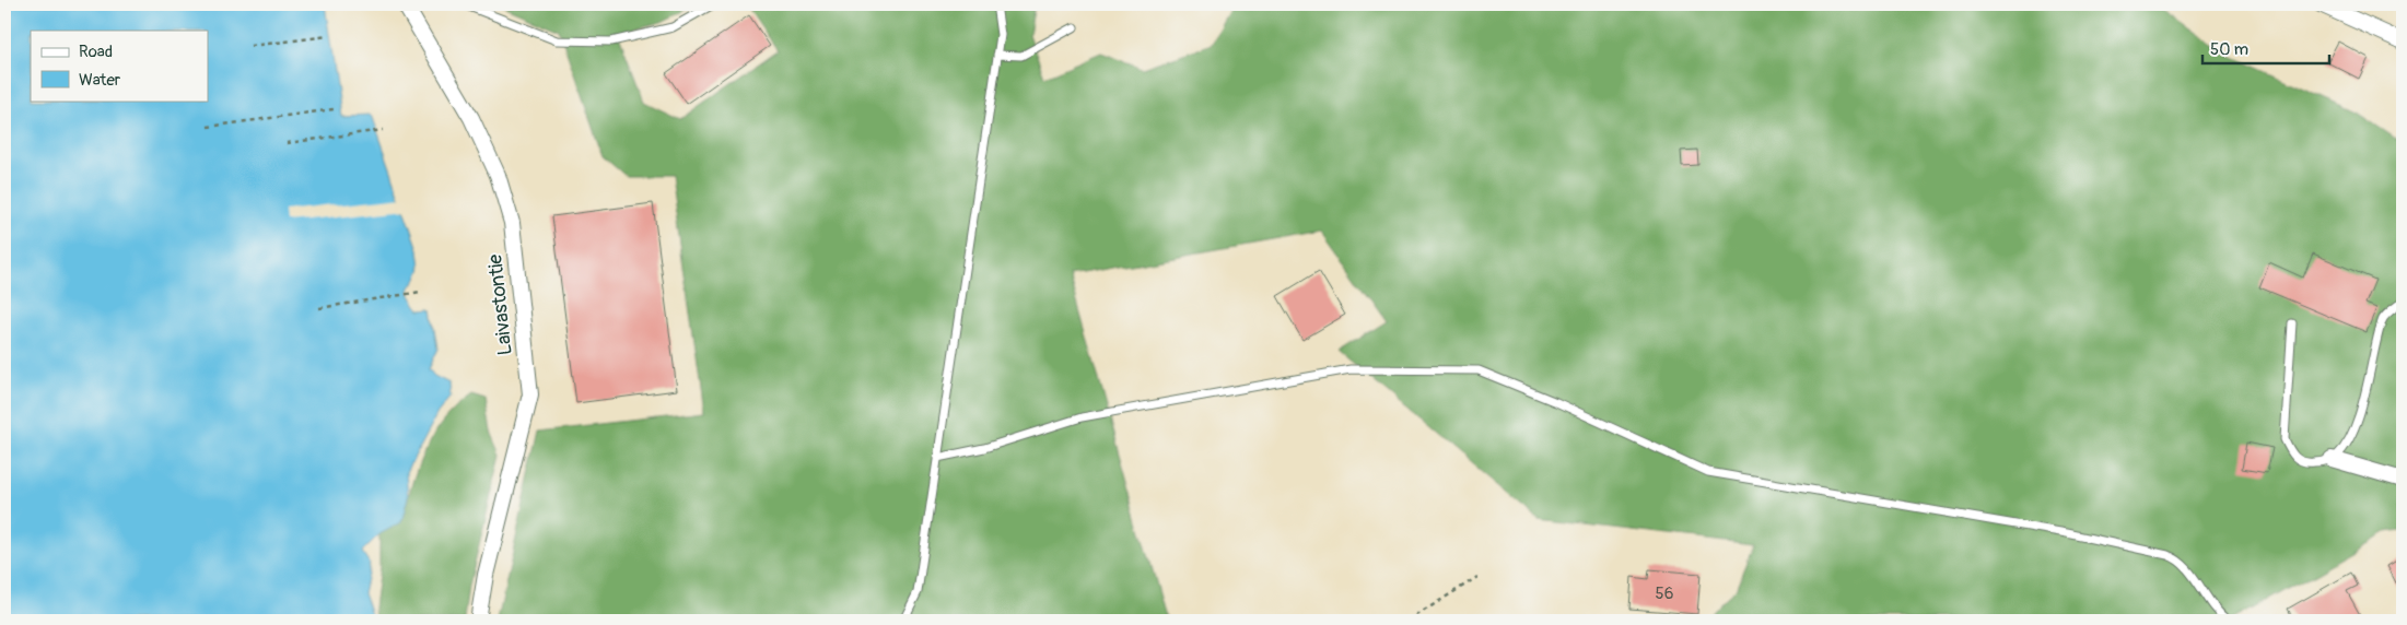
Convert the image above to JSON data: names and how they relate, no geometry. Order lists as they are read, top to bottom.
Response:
{
  "streets": {
    "street": ["Laivastontie"]
  },
  "house_numbers": ["56"],
  "legend": ["Road", "Water"],
  "scale_bar": "50 m"
}
